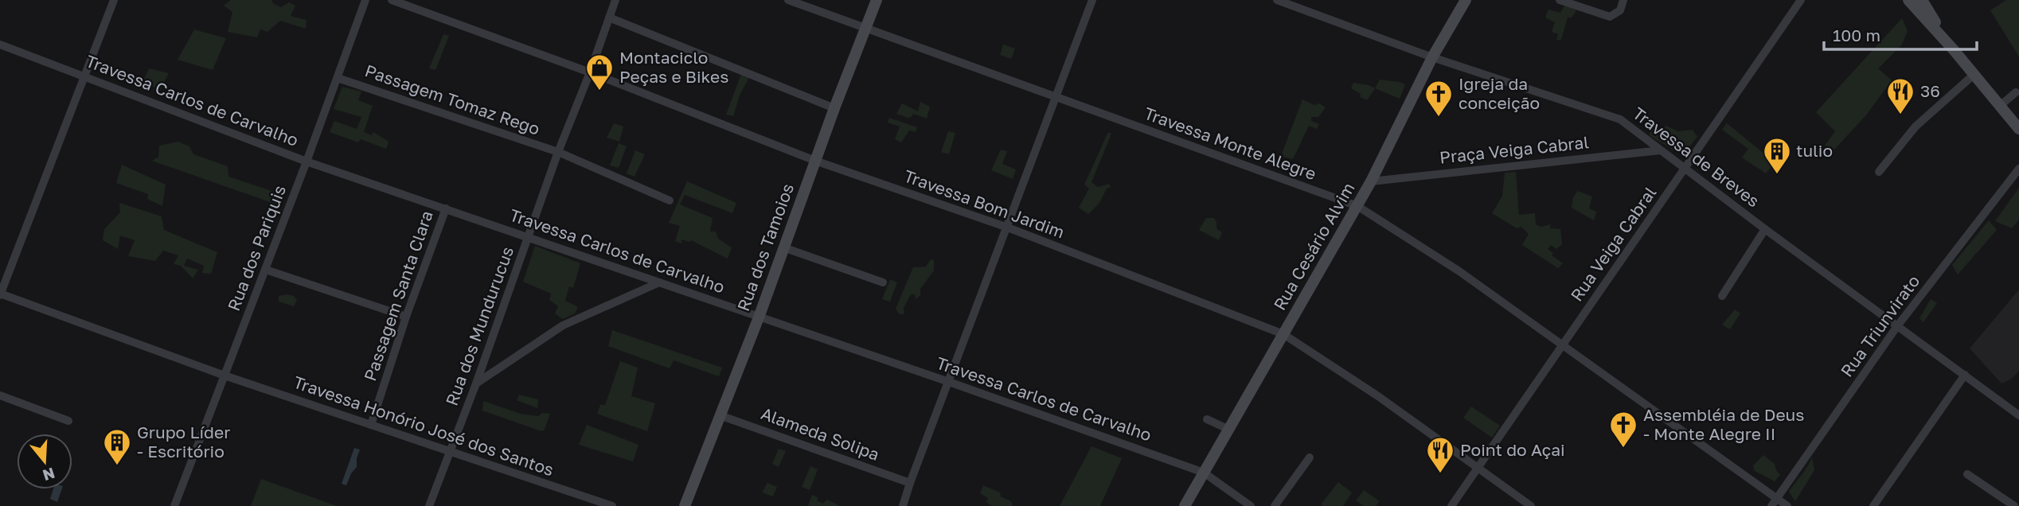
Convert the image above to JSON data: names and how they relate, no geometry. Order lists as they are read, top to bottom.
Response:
{
  "streets": {
    "street": [
      "Passagem Tomaz Rego",
      "Travessa Carlos de Carvalho",
      "Travessa Monte Alegre",
      "Praça Veiga Cabral",
      "Travessa de Breves",
      "Travessa Bom Jardim",
      "Rua Veiga Cabral",
      "Rua Cesário Alvim",
      "Rua dos Tamoios",
      "Rua dos Pariquis",
      "Passagem Santa Clara",
      "Rua dos Mundurucus",
      "Rua Triunvirato",
      "Travessa Honório José dos Santos",
      "Alameda Solipa"
    ]
  },
  "crossings": [
    ["Passagem Tomaz Rego", "Rua dos Pariquis"],
    ["Passagem Tomaz Rego", "Rua dos Mundurucus"],
    ["Travessa Carlos de Carvalho", "Rua Cesário Alvim"],
    ["Travessa Carlos de Carvalho", "Rua dos Tamoios"],
    ["Travessa Carlos de Carvalho", "Rua dos Pariquis"],
    ["Travessa Carlos de Carvalho", "Passagem Santa Clara"],
    ["Travessa Carlos de Carvalho", "Rua dos Mundurucus"],
    ["Travessa Monte Alegre", "Rua Veiga Cabral"],
    ["Travessa Monte Alegre", "Rua Cesário Alvim"],
    ["Travessa Monte Alegre", "Rua dos Tamoios"],
    ["Travessa Monte Alegre", "Rua Triunvirato"],
    ["Praça Veiga Cabral", "Travessa de Breves"],
    ["Praça Veiga Cabral", "Rua Cesário Alvim"],
    ["Travessa de Breves", "Rua Veiga Cabral"],
    ["Travessa de Breves", "Rua Cesário Alvim"],
    ["Travessa de Breves", "Rua Triunvirato"],
    ["Travessa Bom Jardim", "Rua Veiga Cabral"],
    ["Travessa Bom Jardim", "Rua Cesário Alvim"],
    ["Travessa Bom Jardim", "Rua dos Tamoios"],
    ["Travessa Bom Jardim", "Rua dos Mundurucus"],
    ["Rua dos Tamoios", "Alameda Solipa"],
    ["Rua dos Pariquis", "Travessa Honório José dos Santos"],
    ["Passagem Santa Clara", "Travessa Honório José dos Santos"],
    ["Rua dos Mundurucus", "Travessa Honório José dos Santos"]
  ],
  "places": {
    "shop": ["Montaciclo Peças e Bikes"],
    "restaurant": ["36", "Point do Açai"],
    "church": ["Igreja da conceição", "Assembléia de Deus - Monte Alegre II"],
    "building": ["tulio", "Grupo Líder - Escritório"]
  },
  "scale_bar": "100 m",
  "north": "bottom"
}
